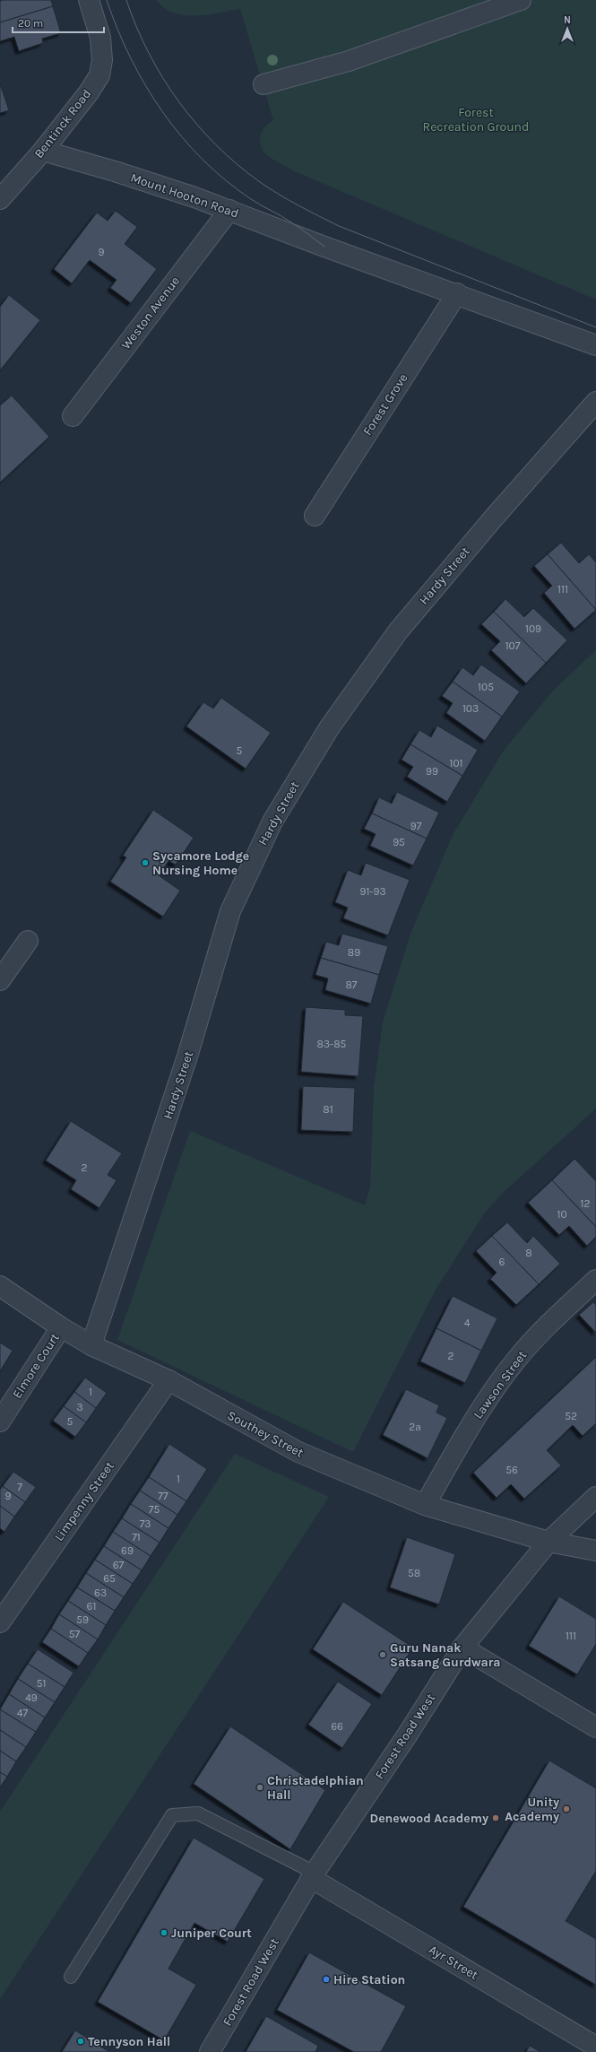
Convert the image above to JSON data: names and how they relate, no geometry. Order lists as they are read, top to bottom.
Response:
{
  "streets": {
    "street": [
      "Bentinck Road",
      "Mount Hooton Road",
      "Weston Avenue",
      "Forest Grove",
      "Hardy Street",
      "Elmore Court",
      "Lawson Street",
      "Southey Street",
      "Limpenny Street",
      "Forest Road West",
      "Ayr Street"
    ]
  },
  "crossings": [
    ["Bentinck Road", "Mount Hooton Road"],
    ["Mount Hooton Road", "Weston Avenue"],
    ["Mount Hooton Road", "Forest Grove"],
    ["Hardy Street", "Southey Street"],
    ["Elmore Court", "Southey Street"],
    ["Lawson Street", "Southey Street"],
    ["Southey Street", "Limpenny Street"],
    ["Southey Street", "Forest Road West"],
    ["Forest Road West", "Ayr Street"]
  ],
  "parks": ["Forest Recreation Ground"],
  "places": [
    "Sycamore Lodge Nursing Home",
    "Guru Nanak Satsang Gurdwara",
    "Christadelphian Hall",
    "Unity Academy",
    "Denewood Academy",
    "Juniper Court",
    "Hire Station",
    "Tennyson Hall"
  ],
  "house_numbers": [
    "9",
    "111",
    "109",
    "107",
    "105",
    "103",
    "5",
    "101",
    "99",
    "97",
    "95",
    "91-93",
    "89",
    "87",
    "83-85",
    "81",
    "2",
    "12",
    "10",
    "8",
    "6",
    "4",
    "2",
    "1",
    "3",
    "52",
    "5",
    "2a",
    "56",
    "1",
    "7",
    "9",
    "77",
    "75",
    "73",
    "71",
    "69",
    "67",
    "58",
    "65",
    "63",
    "61",
    "59",
    "57",
    "111",
    "51",
    "49",
    "47",
    "66"
  ],
  "scale_bar": "20 m",
  "north": "top"
}
